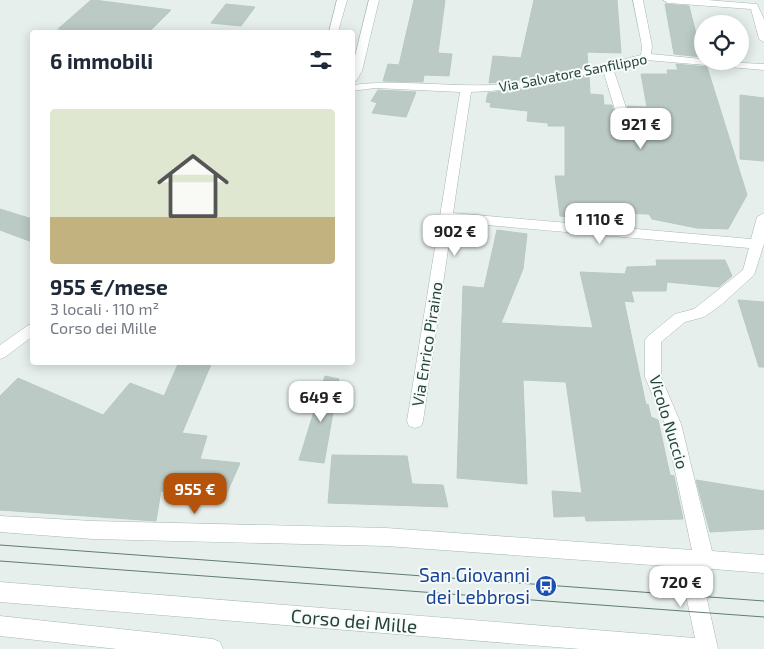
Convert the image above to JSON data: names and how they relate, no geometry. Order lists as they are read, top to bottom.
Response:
{
  "streets": {
    "street": [
      "Via Salvatore Sanfilippo",
      "Via Enrico Piraino",
      "Vicolo Nuccio",
      "Corso dei Mille"
    ]
  },
  "crossings": [
    ["Via Salvatore Sanfilippo", "Via Enrico Piraino"]
  ],
  "places": {
    "bus stop": ["San Giovanni dei Lebbrosi"]
  },
  "page": {
    "heading": "6 immobili",
    "list": [
      {
        "name": "955 €/mese",
        "note": "3 locali · 110 m² · Corso dei Mille"
      }
    ],
    "price": [
      "921 €",
      "1 110 €",
      "902 €",
      "649 €",
      "955 €",
      "720 €"
    ]
  }
}
